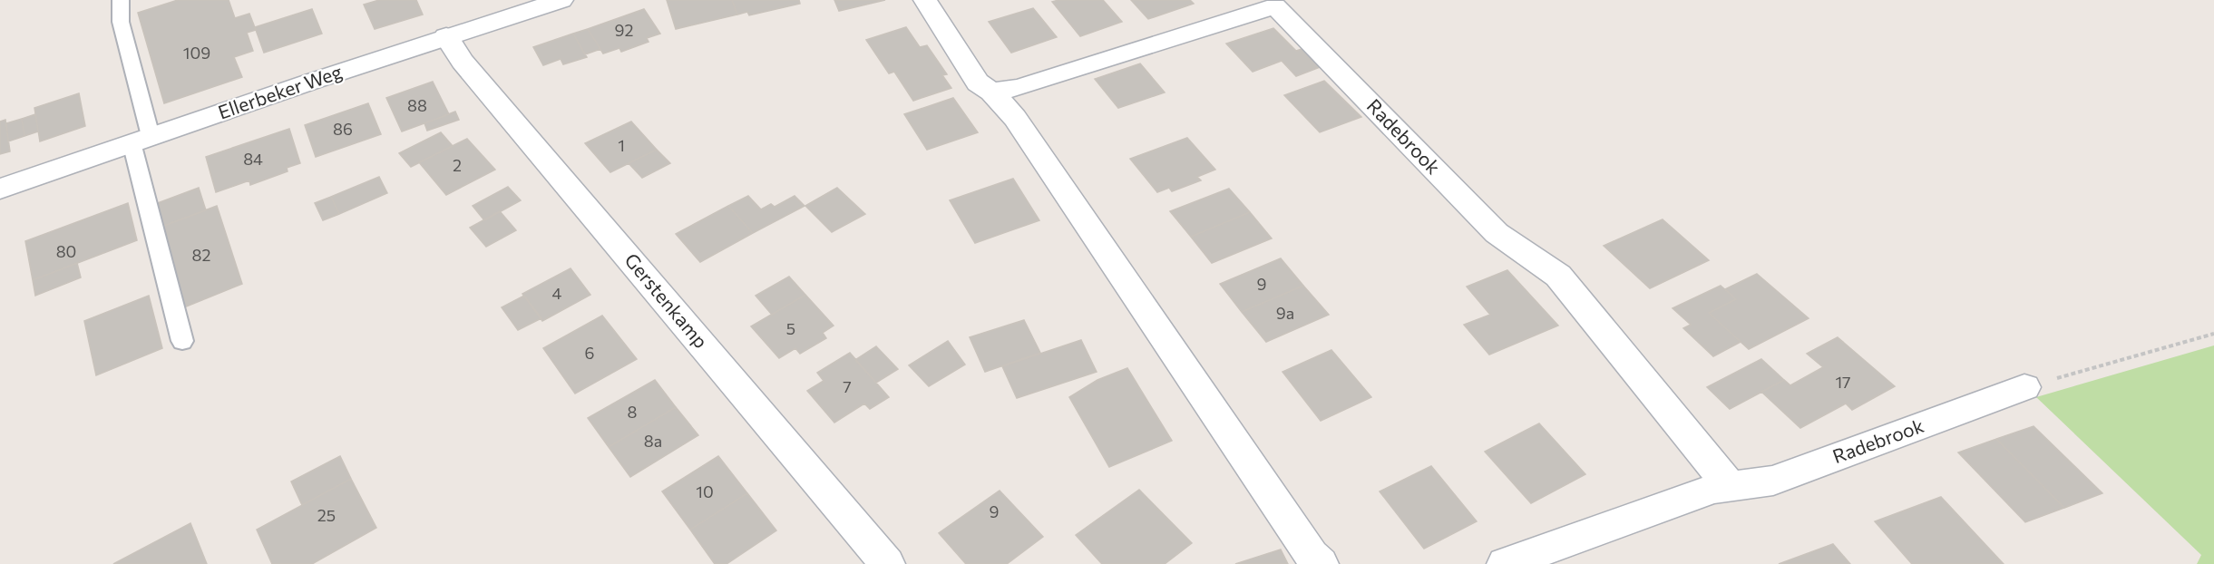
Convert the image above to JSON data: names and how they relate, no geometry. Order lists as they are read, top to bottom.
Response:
{
  "streets": {
    "street": ["Ellerbeker Weg", "Radebrook", "Gerstenkamp"]
  },
  "crossings": [
    ["Ellerbeker Weg", "Gerstenkamp"]
  ],
  "house_numbers": [
    "92",
    "109",
    "88",
    "86",
    "1",
    "84",
    "2",
    "80",
    "82",
    "9",
    "4",
    "9a",
    "5",
    "6",
    "17",
    "7",
    "8",
    "8a",
    "10",
    "9",
    "25"
  ]
}
